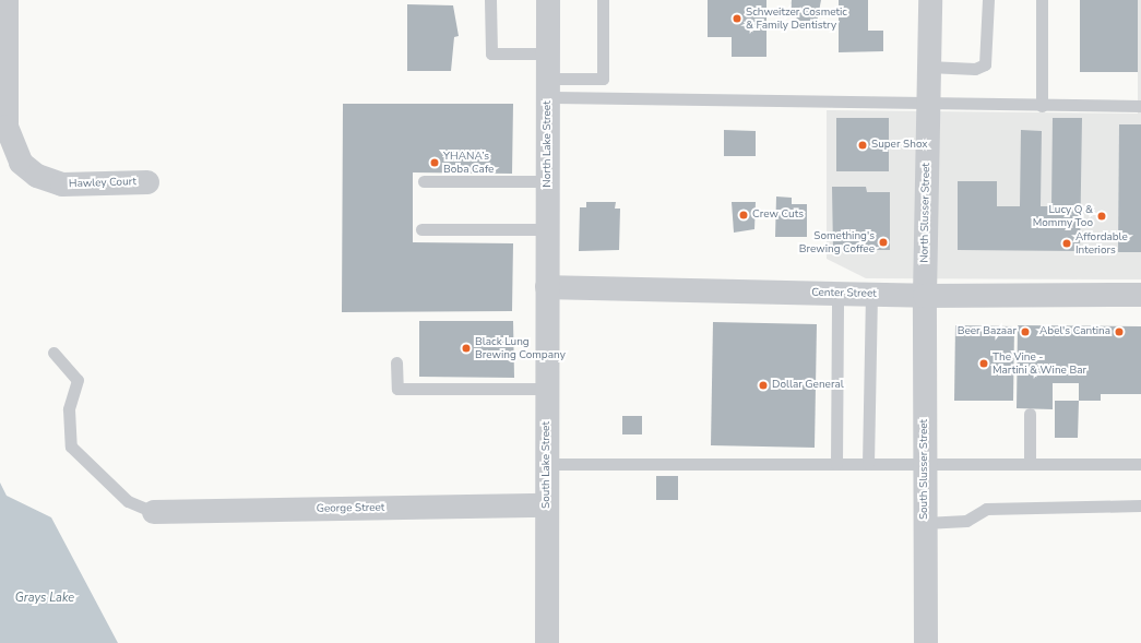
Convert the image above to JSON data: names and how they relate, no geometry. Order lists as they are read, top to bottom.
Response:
{
  "streets": {
    "street": [
      "North Lake Street",
      "Hawley Court",
      "North Slusser Street",
      "Center Street",
      "South Lake Street",
      "South Slusser Street",
      "George Street"
    ]
  },
  "crossings": [
    ["North Lake Street", "Center Street"],
    ["North Lake Street", "South Lake Street"],
    ["North Slusser Street", "Center Street"],
    ["North Slusser Street", "South Slusser Street"],
    ["Center Street", "South Lake Street"],
    ["Center Street", "South Slusser Street"],
    ["South Lake Street", "George Street"]
  ],
  "water": ["Grays Lake"],
  "places": [
    "Schweitzer Cosmetic & Family Dentistry",
    "Super Shox",
    "YHANA’s Boba Cafe",
    "Crew Cuts",
    "Lucy Q & Mommy Too",
    "Something's Brewing Coffee",
    "Affordable Interiors",
    "Beer Bazaar",
    "Abel's Cantina",
    "Black Lung Brewing Company",
    "The Vine - Martini & Wine Bar",
    "Dollar General"
  ]
}
